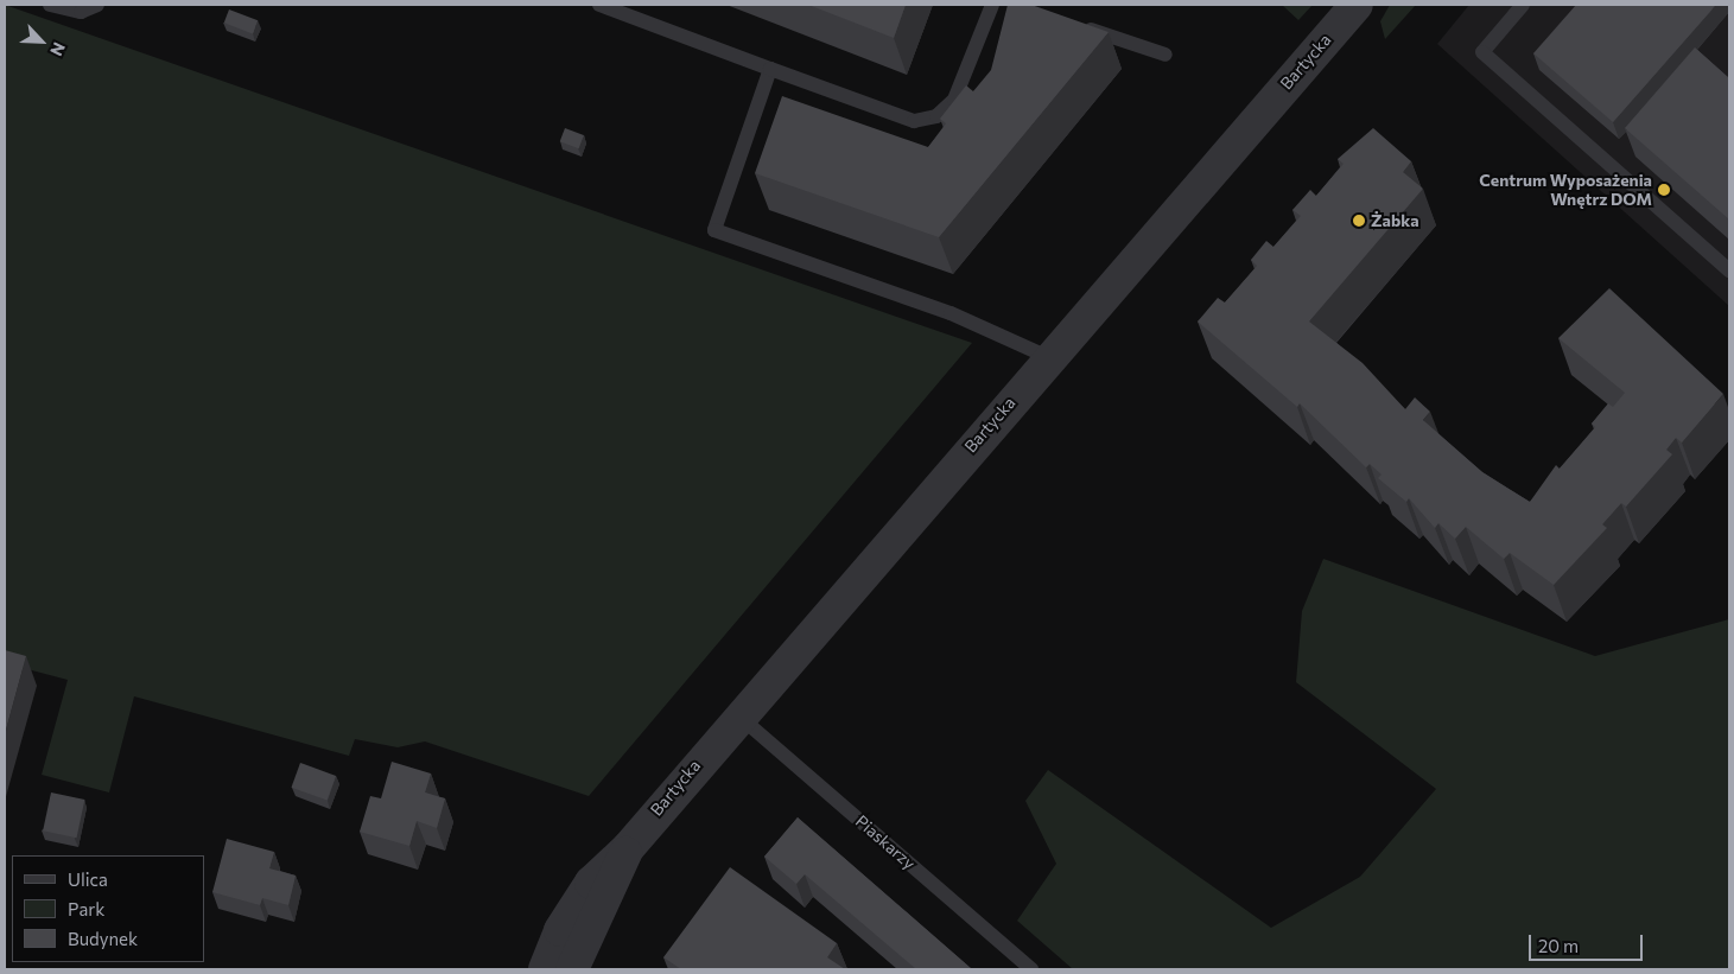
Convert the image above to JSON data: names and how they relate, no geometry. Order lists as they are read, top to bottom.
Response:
{
  "streets": {
    "street": ["Bartycka"],
    "lane": ["Piaskarzy"]
  },
  "crossings": [
    ["Bartycka", "Piaskarzy"]
  ],
  "places": ["Centrum Wyposażenia Wnętrz DOM", "Żabka"],
  "legend": ["Ulica", "Park", "Budynek"],
  "scale_bar": "20 m",
  "north": "bottom right"
}
